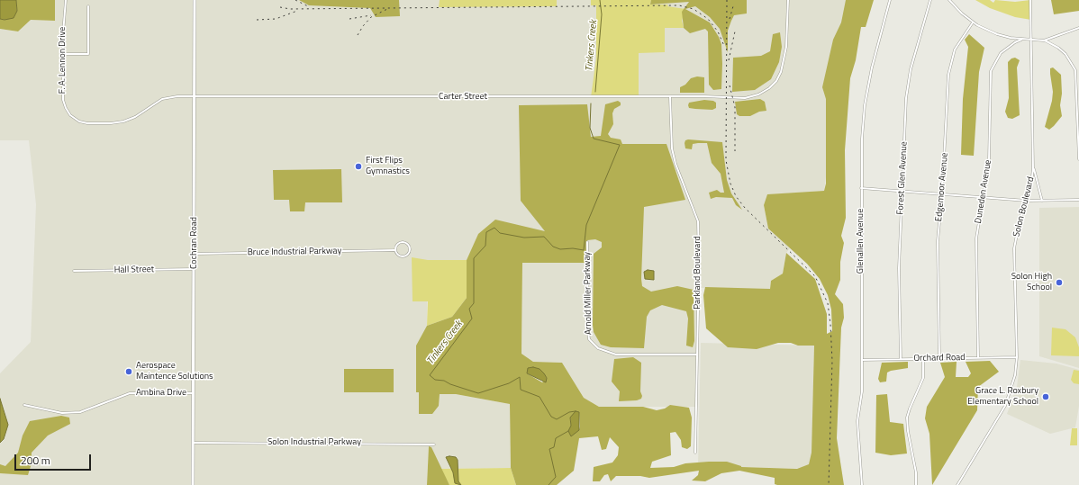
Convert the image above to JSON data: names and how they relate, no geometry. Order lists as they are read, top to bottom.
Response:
{
  "streets": {
    "street": [
      "F. A. Lennon Drive",
      "Carter Street",
      "Forest Glen Avenue",
      "Edgemoor Avenue",
      "Duneden Avenue",
      "Solon Boulevard",
      "Glenallen Avenue",
      "Cochran Road",
      "Bruce Industrial Parkway",
      "Hall Street",
      "Parkland Boulevard",
      "Arnold Miller Parkway",
      "Orchard Road",
      "Ambina Drive",
      "Solon Industrial Parkway"
    ]
  },
  "crossings": [
    ["F. A. Lennon Drive", "Carter Street"],
    ["F. A. Lennon Drive", "Cochran Road"],
    ["Carter Street", "Cochran Road"],
    ["Carter Street", "Parkland Boulevard"],
    ["Forest Glen Avenue", "Orchard Road"],
    ["Edgemoor Avenue", "Orchard Road"],
    ["Duneden Avenue", "Orchard Road"],
    ["Solon Boulevard", "Orchard Road"],
    ["Glenallen Avenue", "Orchard Road"],
    ["Cochran Road", "Bruce Industrial Parkway"],
    ["Cochran Road", "Hall Street"],
    ["Cochran Road", "Ambina Drive"],
    ["Cochran Road", "Solon Industrial Parkway"],
    ["Parkland Boulevard", "Arnold Miller Parkway"]
  ],
  "water": ["Tinkers Creek"],
  "places": [
    "First Flips Gymnastics",
    "Solon High School",
    "Aerospace Maintence Solutions",
    "Grace L. Roxbury Elementary School"
  ],
  "scale_bar": "200 m"
}
